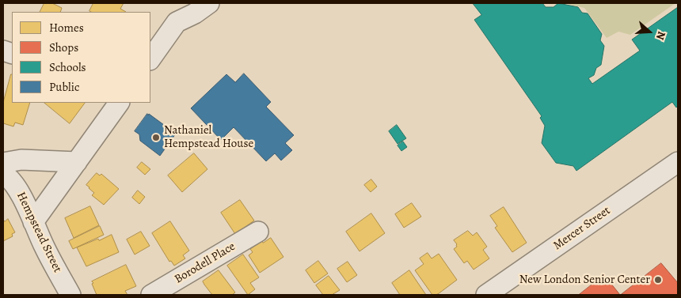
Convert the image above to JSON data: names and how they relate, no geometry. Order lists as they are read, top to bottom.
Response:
{
  "streets": {
    "street": ["Mercer Street", "Hempstead Street", "Borodell Place"]
  },
  "places": ["Nathaniel Hempstead House", "New London Senior Center"],
  "legend": [
    "Homes",
    "Shops",
    "Schools",
    "Public"
  ],
  "north": "right"
}
